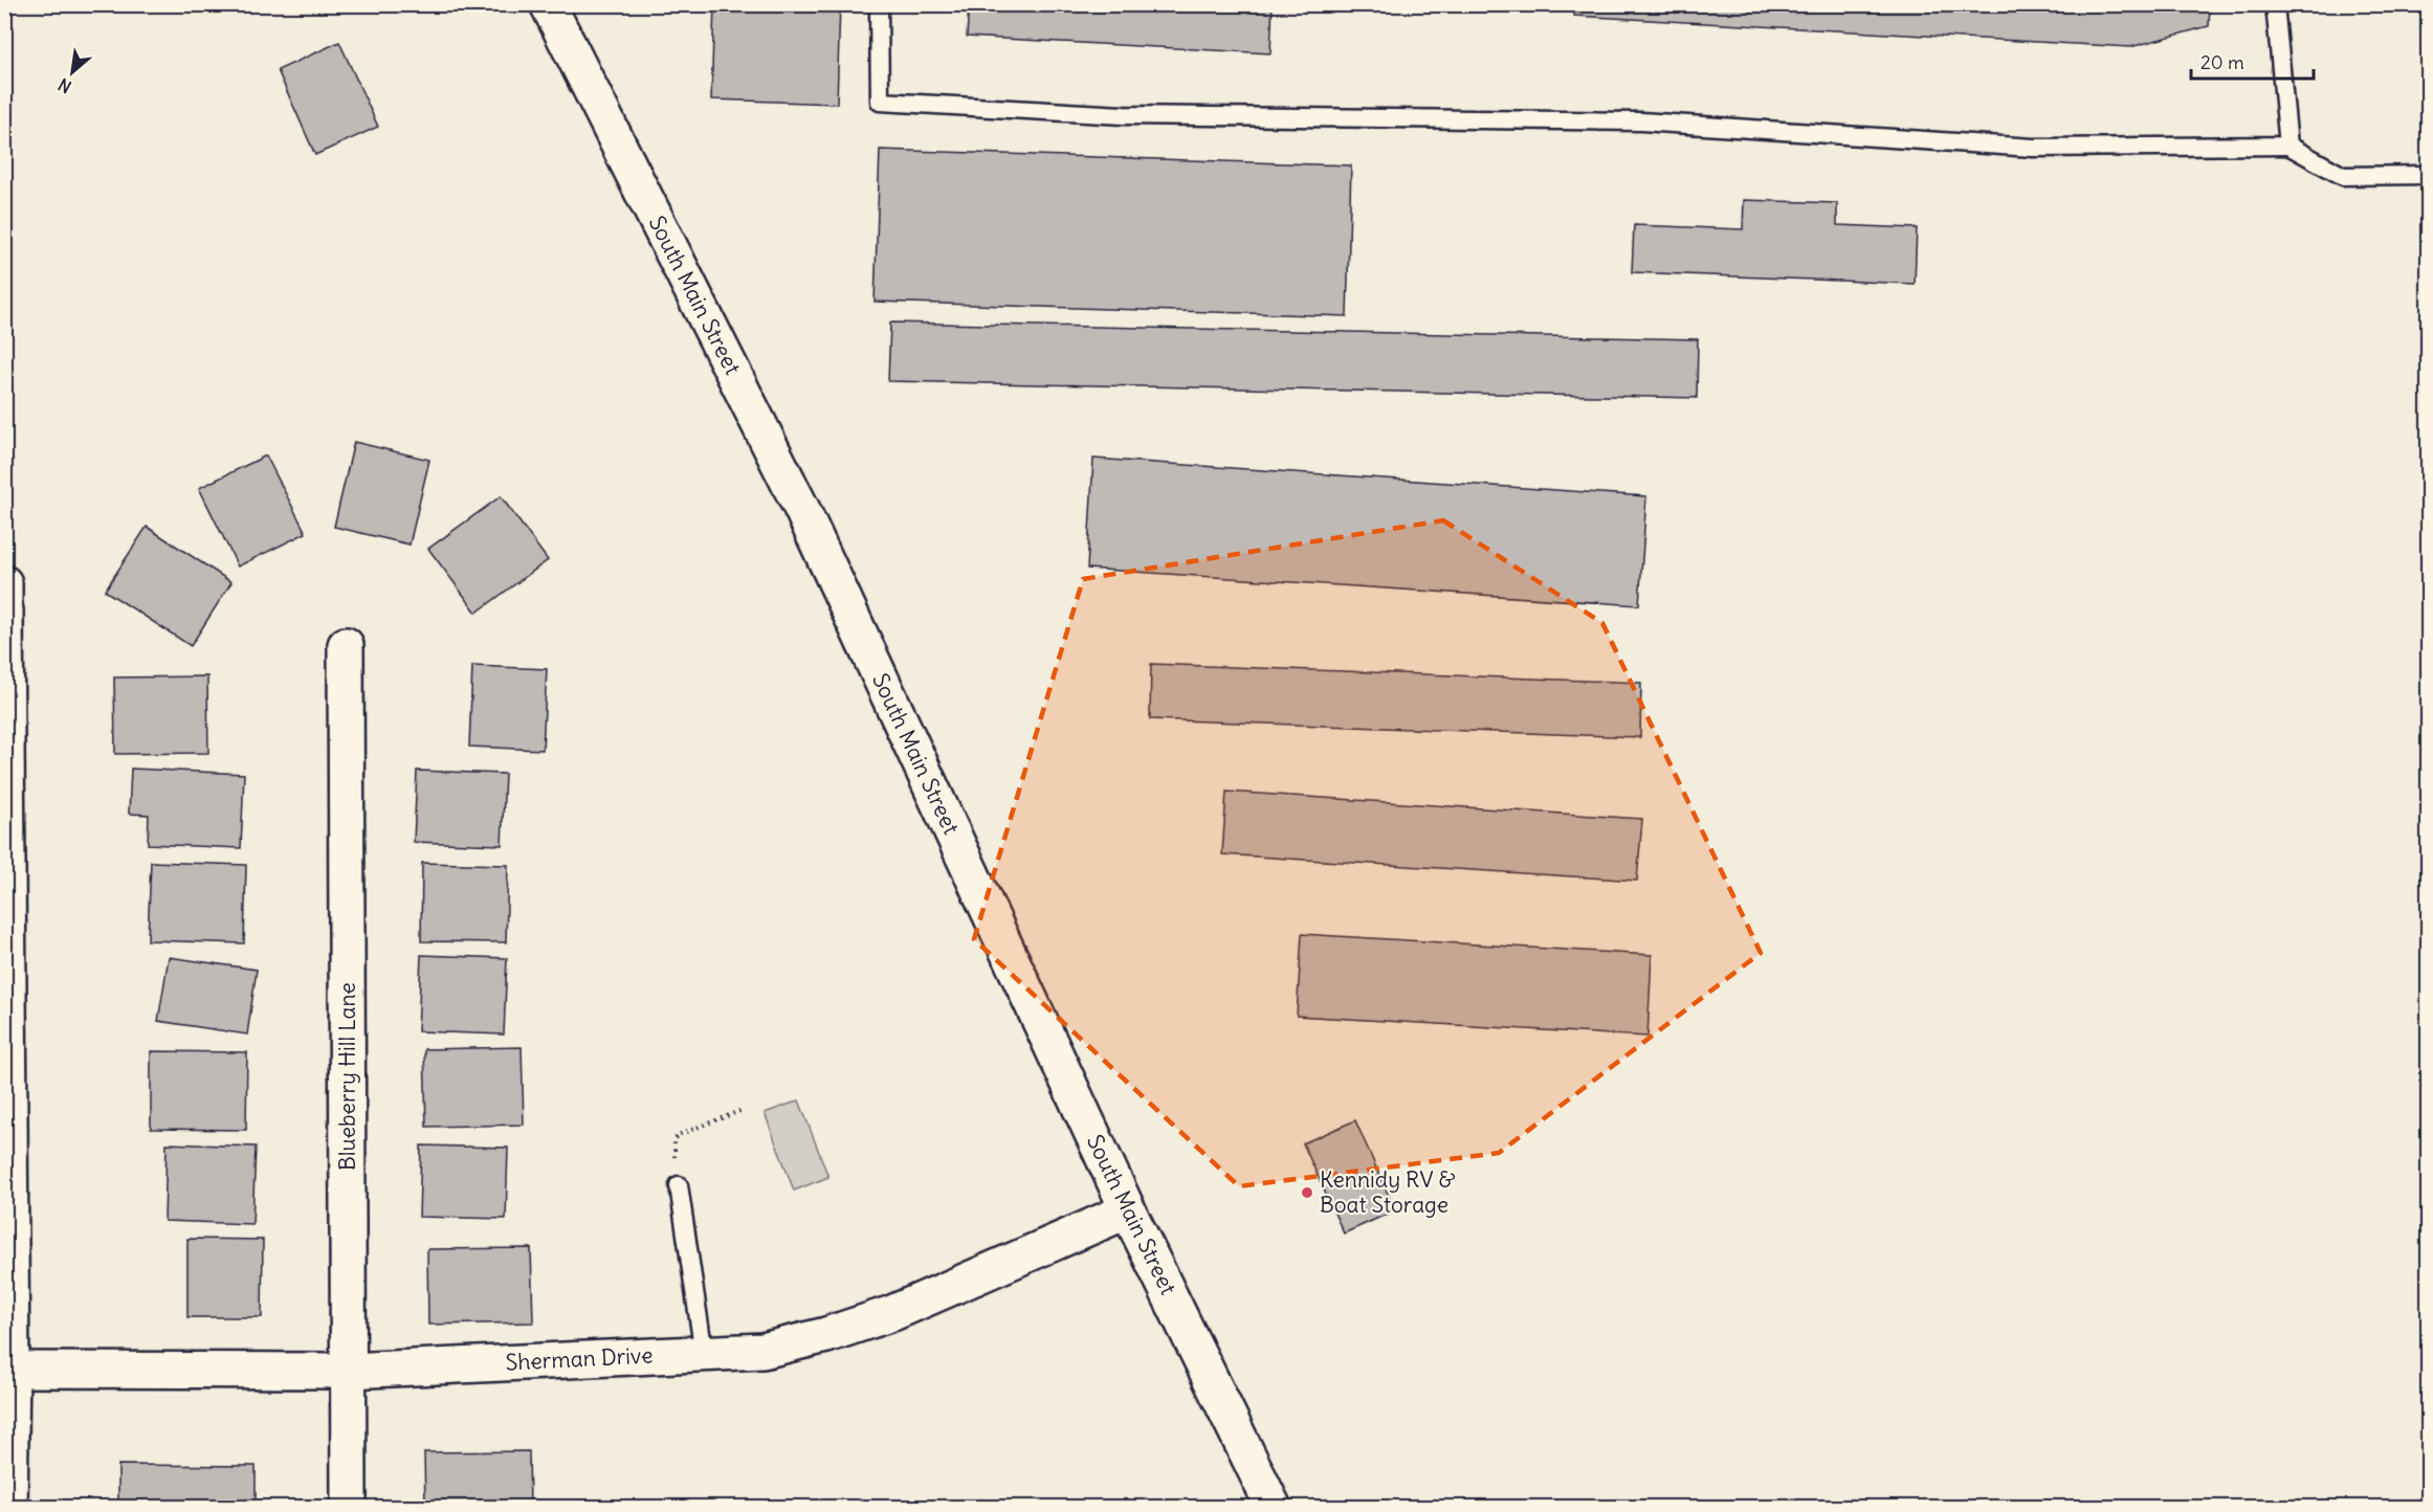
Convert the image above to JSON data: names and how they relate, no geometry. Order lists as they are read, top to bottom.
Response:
{
  "streets": {
    "street": ["South Main Street", "Blueberry Hill Lane", "Sherman Drive"]
  },
  "crossings": [
    ["South Main Street", "Sherman Drive"],
    ["Blueberry Hill Lane", "Sherman Drive"]
  ],
  "places": ["Kennidy RV & Boat Storage"],
  "scale_bar": "20 m",
  "north": "bottom left"
}
